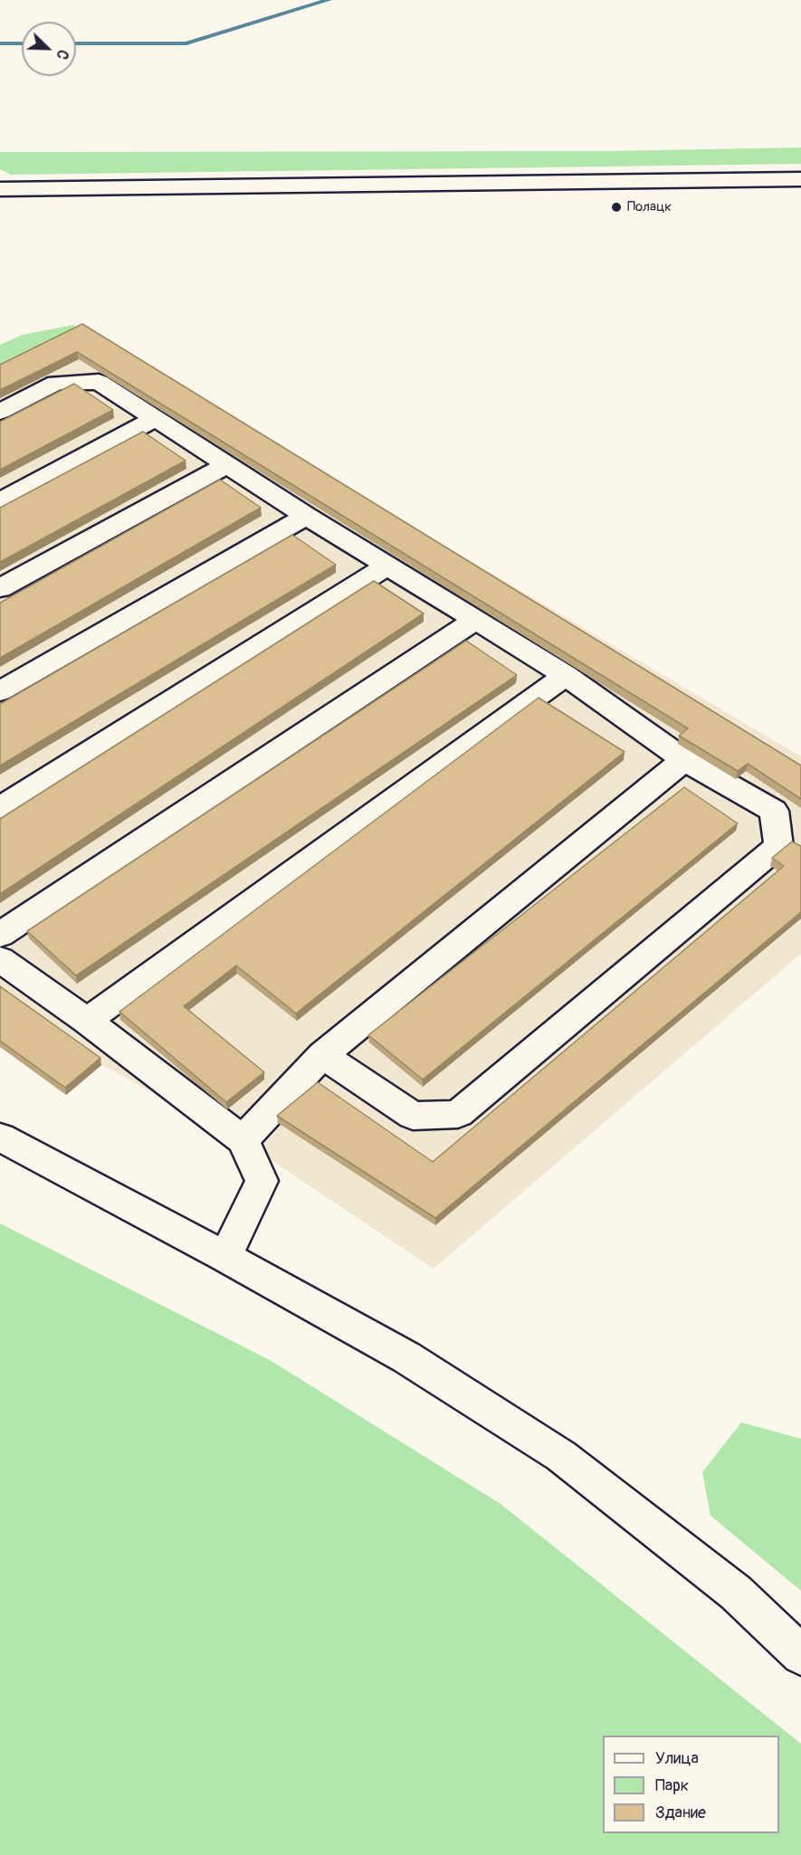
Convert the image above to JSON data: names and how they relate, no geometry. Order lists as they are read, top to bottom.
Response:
{
  "places": ["Полацк"],
  "legend": ["Улица", "Парк", "Здание"],
  "north": "bottom right"
}
